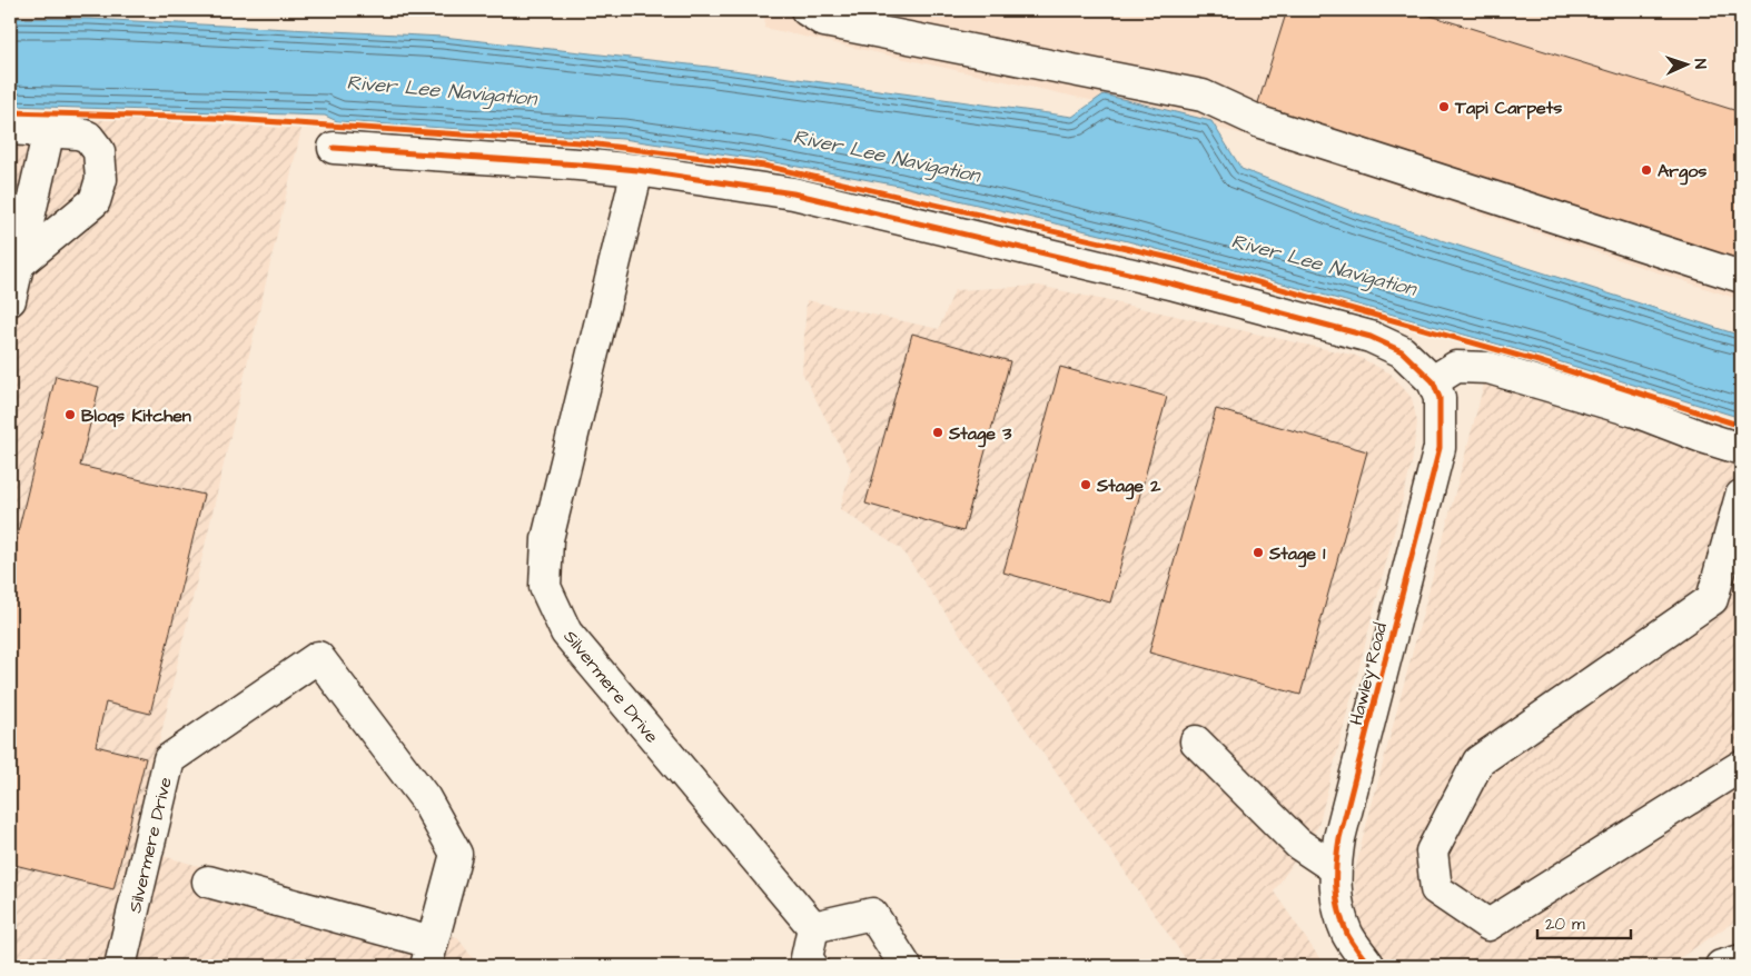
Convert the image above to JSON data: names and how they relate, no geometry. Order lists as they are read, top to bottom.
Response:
{
  "streets": {
    "street": ["Hawley Road", "Silvermere Drive"]
  },
  "water": ["River Lee Navigation"],
  "places": [
    "Tapi Carpets",
    "Argos",
    "Bloqs Kitchen",
    "Stage 3",
    "Stage 2",
    "Stage 1"
  ],
  "scale_bar": "20 m",
  "north": "right"
}
